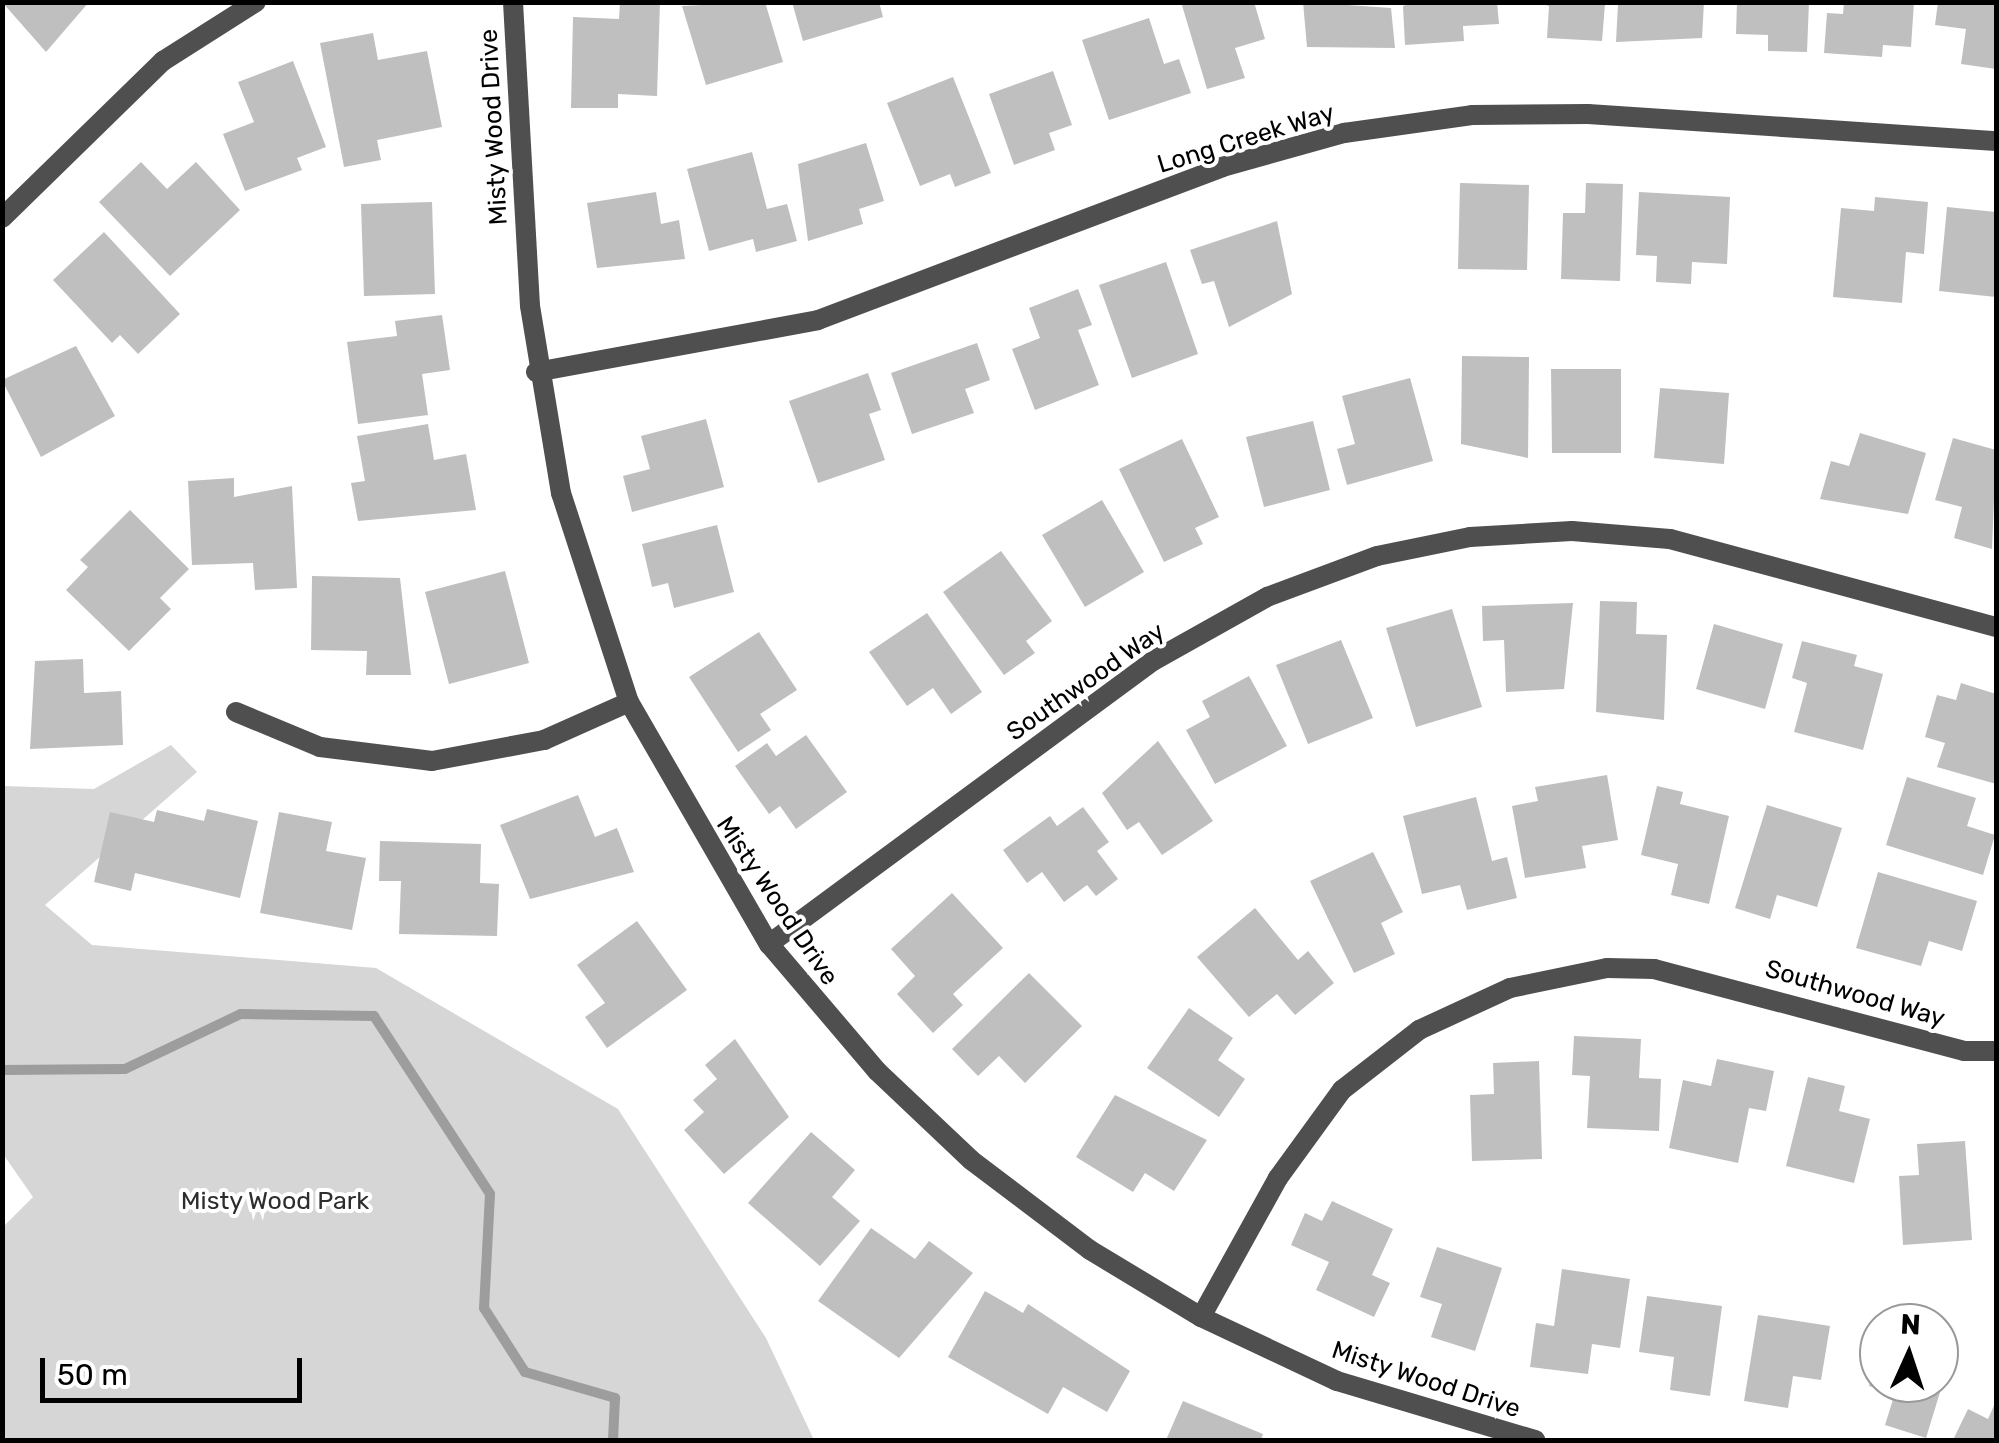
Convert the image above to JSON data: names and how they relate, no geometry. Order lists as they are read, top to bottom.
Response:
{
  "streets": {
    "street": ["Misty Wood Drive", "Long Creek Way", "Southwood Way"]
  },
  "crossings": [
    ["Misty Wood Drive", "Long Creek Way"],
    ["Misty Wood Drive", "Southwood Way"]
  ],
  "parks": ["Misty Wood Park"],
  "scale_bar": "50 m",
  "north": "top"
}
